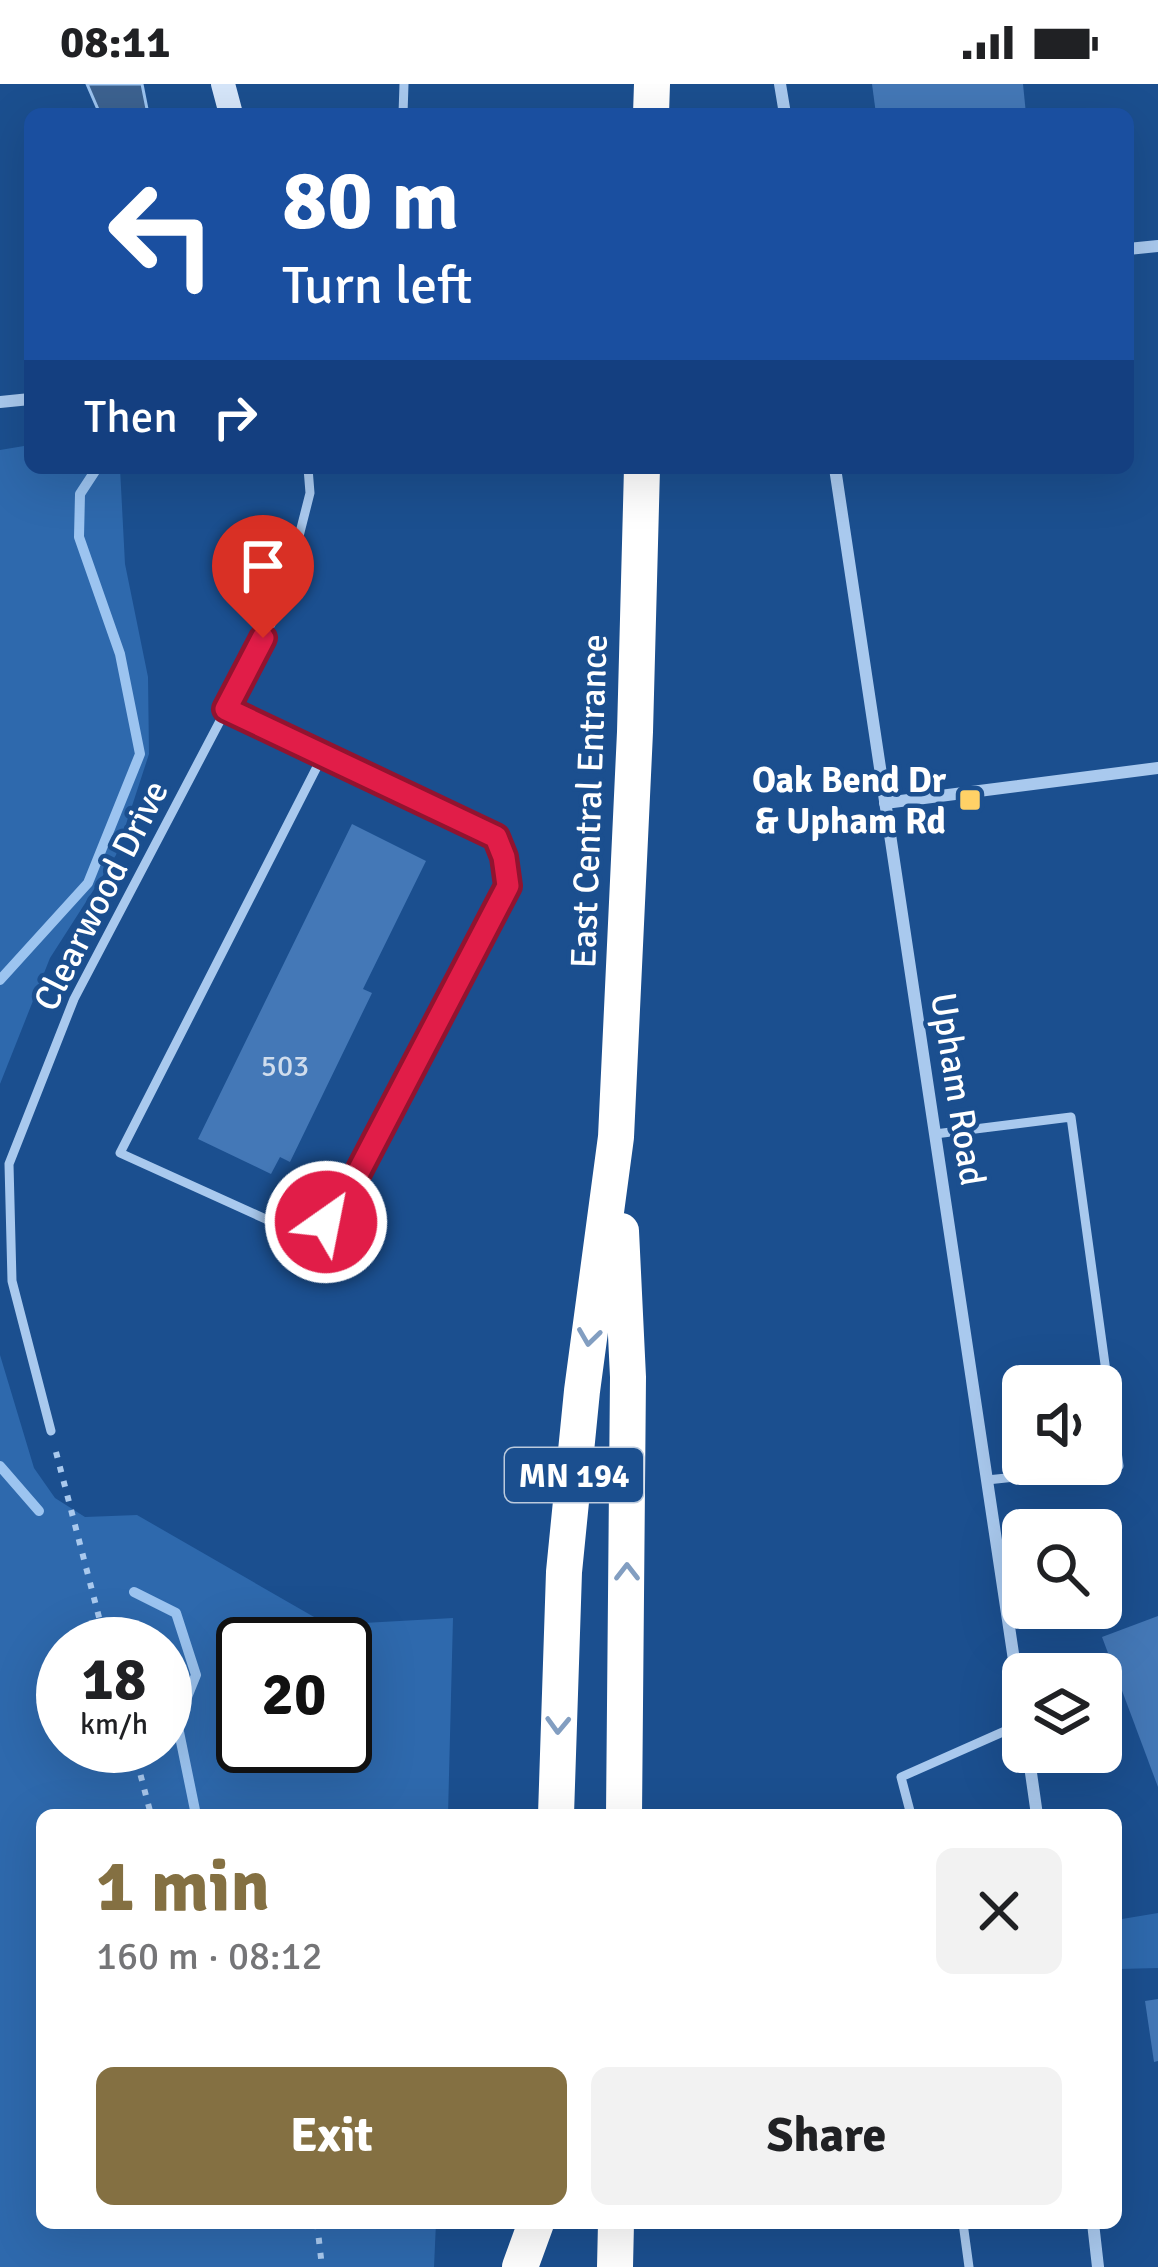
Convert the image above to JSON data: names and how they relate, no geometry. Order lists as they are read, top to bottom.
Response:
{
  "streets": {
    "highway": ["East Central Entrance", "MN 194"],
    "street": ["Upham Road"],
    "lane": ["Clearwood Drive"]
  },
  "places": {
    "transit": ["Oak Bend Dr & Upham Rd"]
  },
  "house_numbers": ["503"],
  "page": {
    "status": "08:11",
    "turn": ["80 m", "Turn left"],
    "then": "Then",
    "speed": "18 km/h",
    "limit": "20",
    "heading": ["1 min", "160 m · 08:12"],
    "buttons": ["Exit", "Share"]
  }
}
